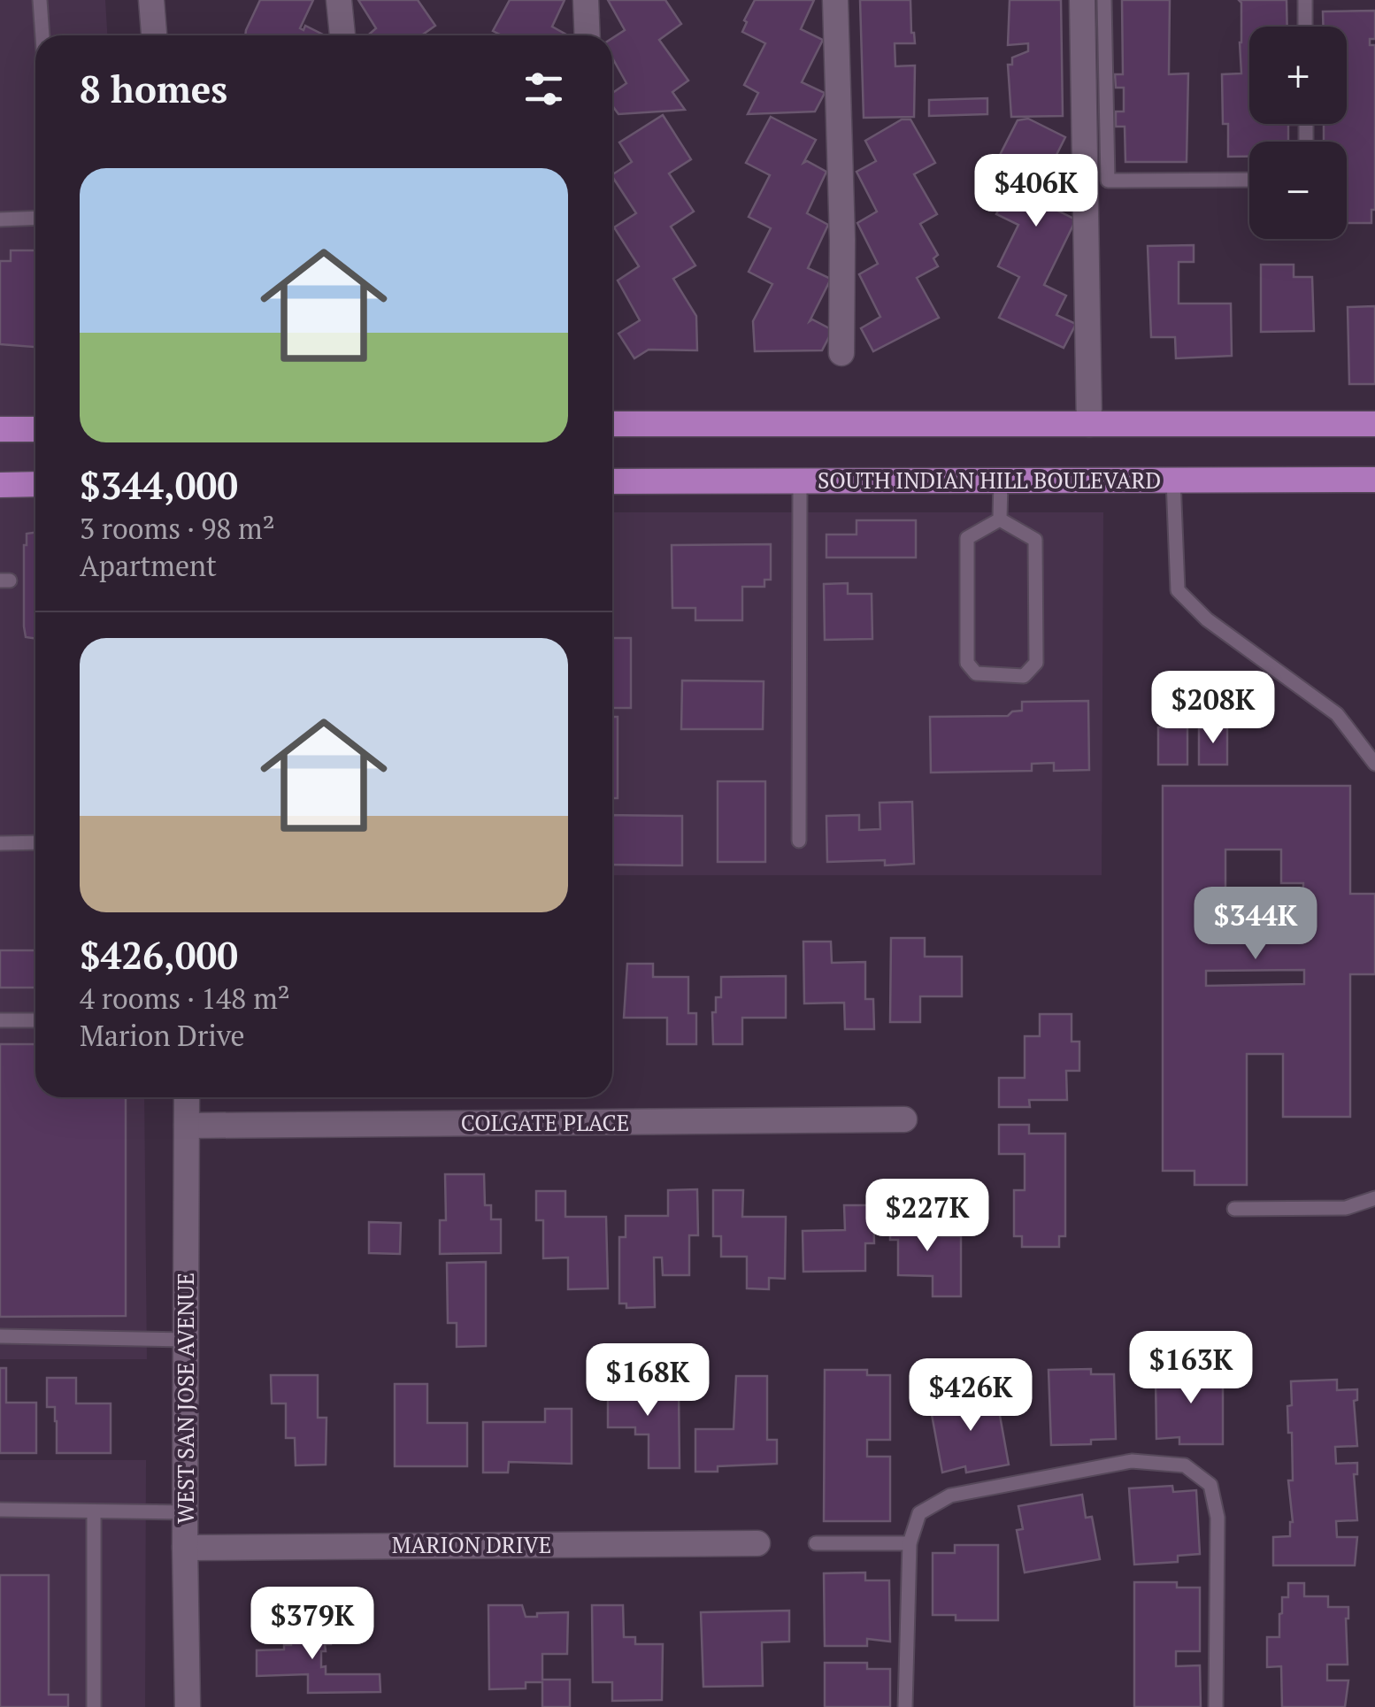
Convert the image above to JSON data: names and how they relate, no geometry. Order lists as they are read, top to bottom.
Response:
{
  "streets": {
    "main road": ["SOUTH INDIAN HILL BOULEVARD"],
    "street": ["COLGATE PLACE", "WEST SAN JOSE AVENUE", "MARION DRIVE"]
  },
  "crossings": [
    ["COLGATE PLACE", "WEST SAN JOSE AVENUE"],
    ["WEST SAN JOSE AVENUE", "MARION DRIVE"]
  ],
  "page": {
    "map_buttons": ["+", "−"],
    "heading": "8 homes",
    "list": [
      {
        "name": "$344,000",
        "note": "3 rooms · 98 m² · Apartment"
      },
      {
        "name": "$426,000",
        "note": "4 rooms · 148 m² · Marion Drive"
      }
    ],
    "price": [
      "$406K",
      "$208K",
      "$344K",
      "$227K",
      "$163K",
      "$168K",
      "$426K",
      "$379K"
    ]
  }
}
